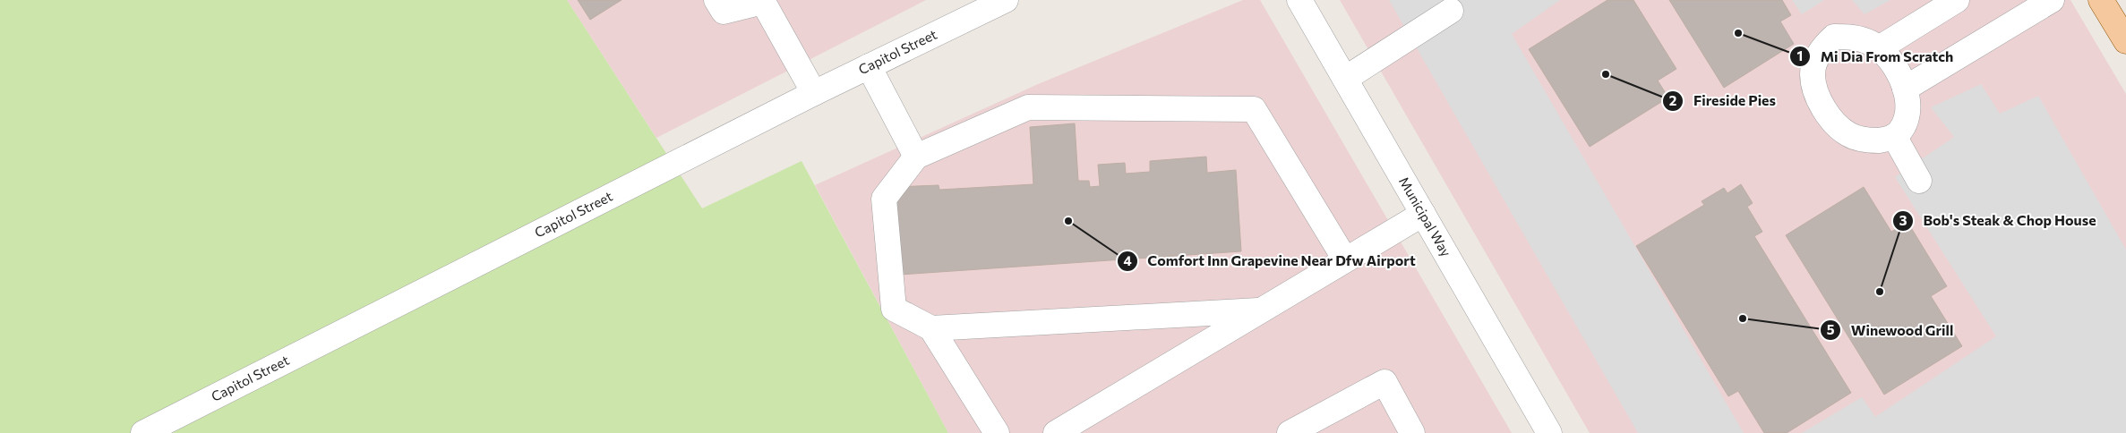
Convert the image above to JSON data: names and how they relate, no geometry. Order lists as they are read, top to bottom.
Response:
{
  "streets": {
    "street": ["Capitol Street", "Municipal Way"]
  },
  "places": [
    "Mi Dia From Scratch",
    "Fireside Pies",
    "Comfort Inn Grapevine Near Dfw Airport",
    "Bob's Steak & Chop House",
    "Winewood Grill"
  ]
}
